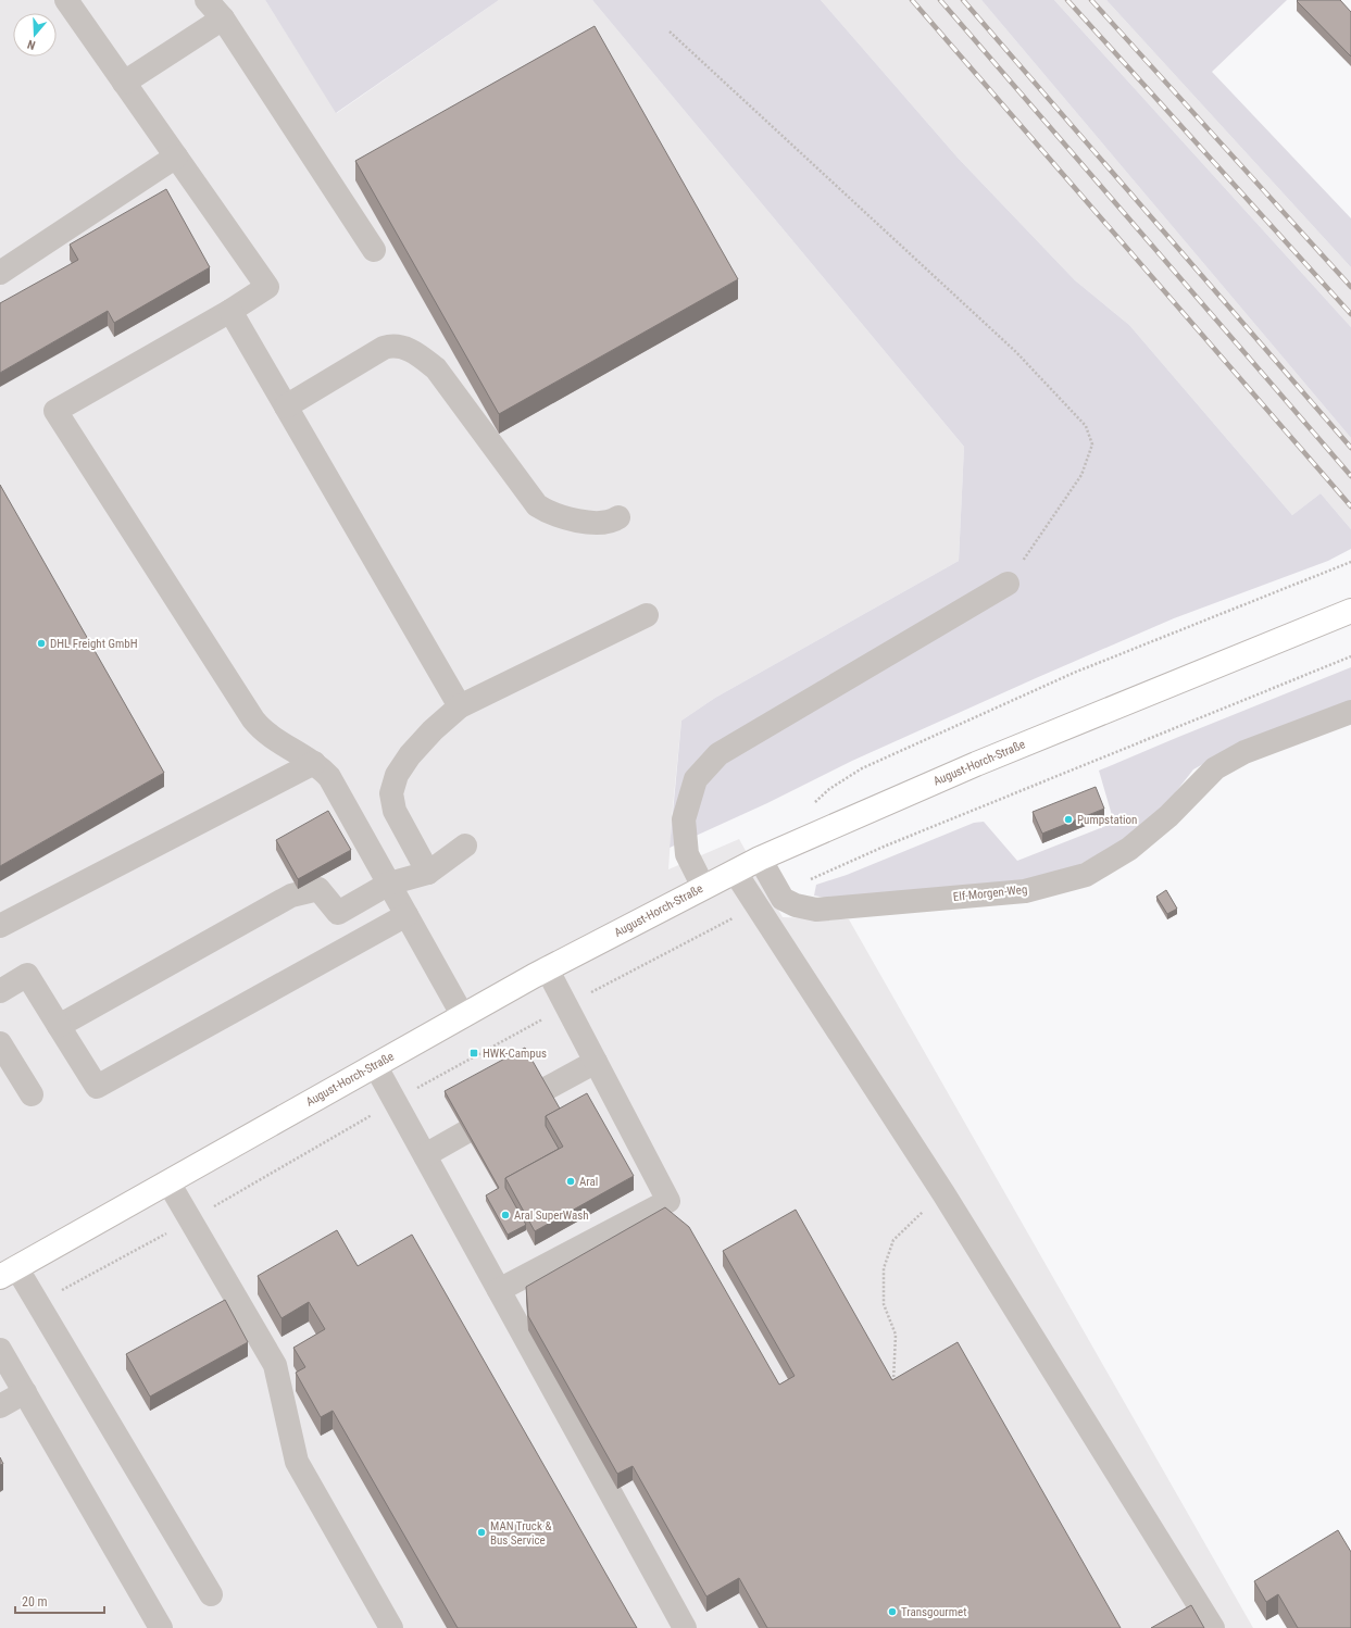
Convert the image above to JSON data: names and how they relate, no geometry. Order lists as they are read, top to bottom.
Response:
{
  "streets": {
    "main road": ["August-Horch-Straße"],
    "lane": ["Elf-Morgen-Weg"]
  },
  "crossings": [
    ["August-Horch-Straße", "Elf-Morgen-Weg"]
  ],
  "places": {
    "other": [
      "DHL Freight GmbH",
      "Pumpstation",
      "Aral",
      "Aral SuperWash",
      "MAN Truck & Bus Service",
      "Transgourmet"
    ],
    "transit": ["HWK-Campus"]
  },
  "scale_bar": "20 m",
  "north": "bottom"
}
